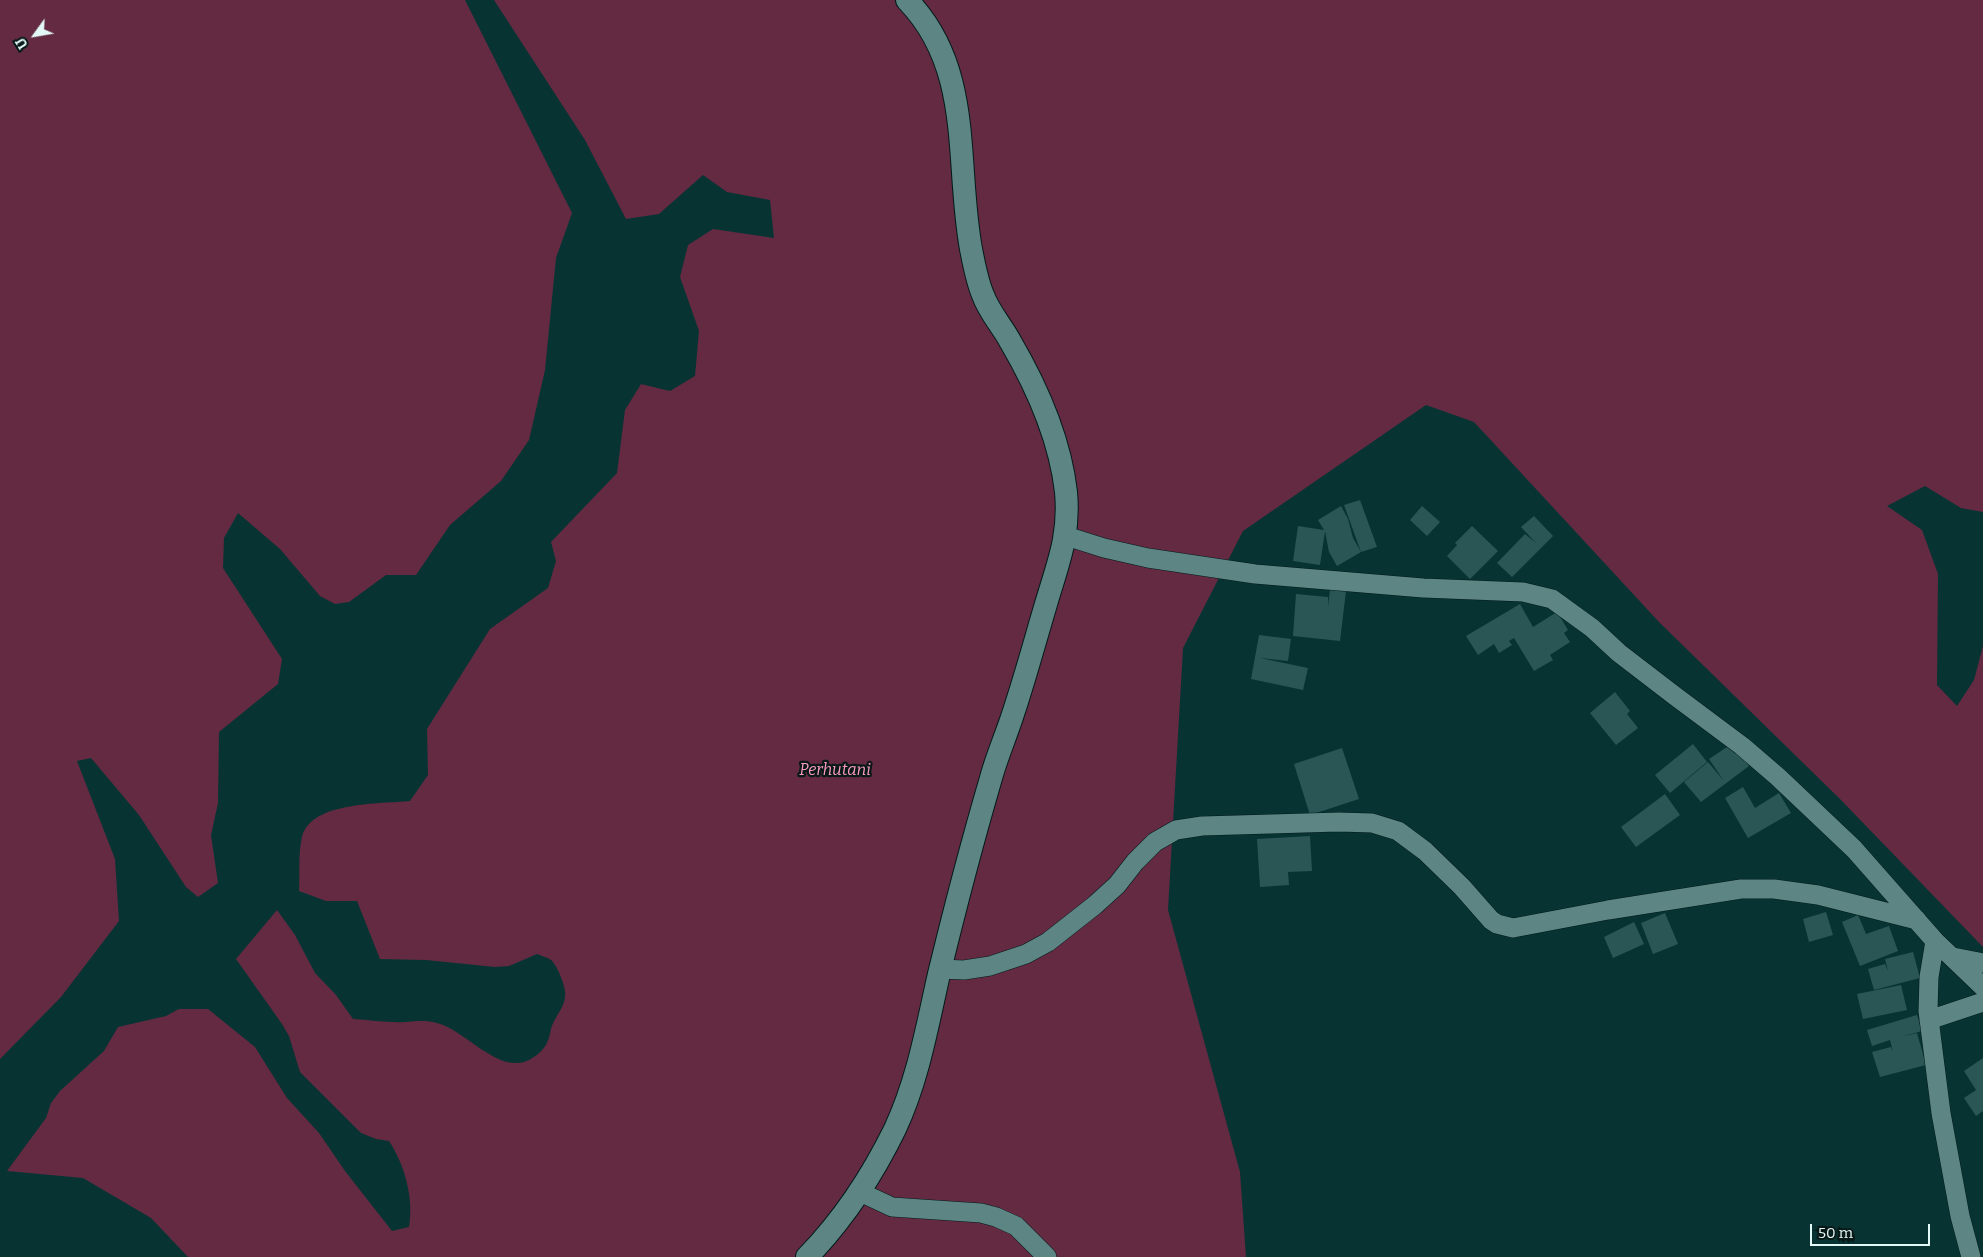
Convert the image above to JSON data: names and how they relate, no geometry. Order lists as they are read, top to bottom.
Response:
{
  "parks": ["Perhutani"],
  "scale_bar": "50 m",
  "north": "bottom left"
}
